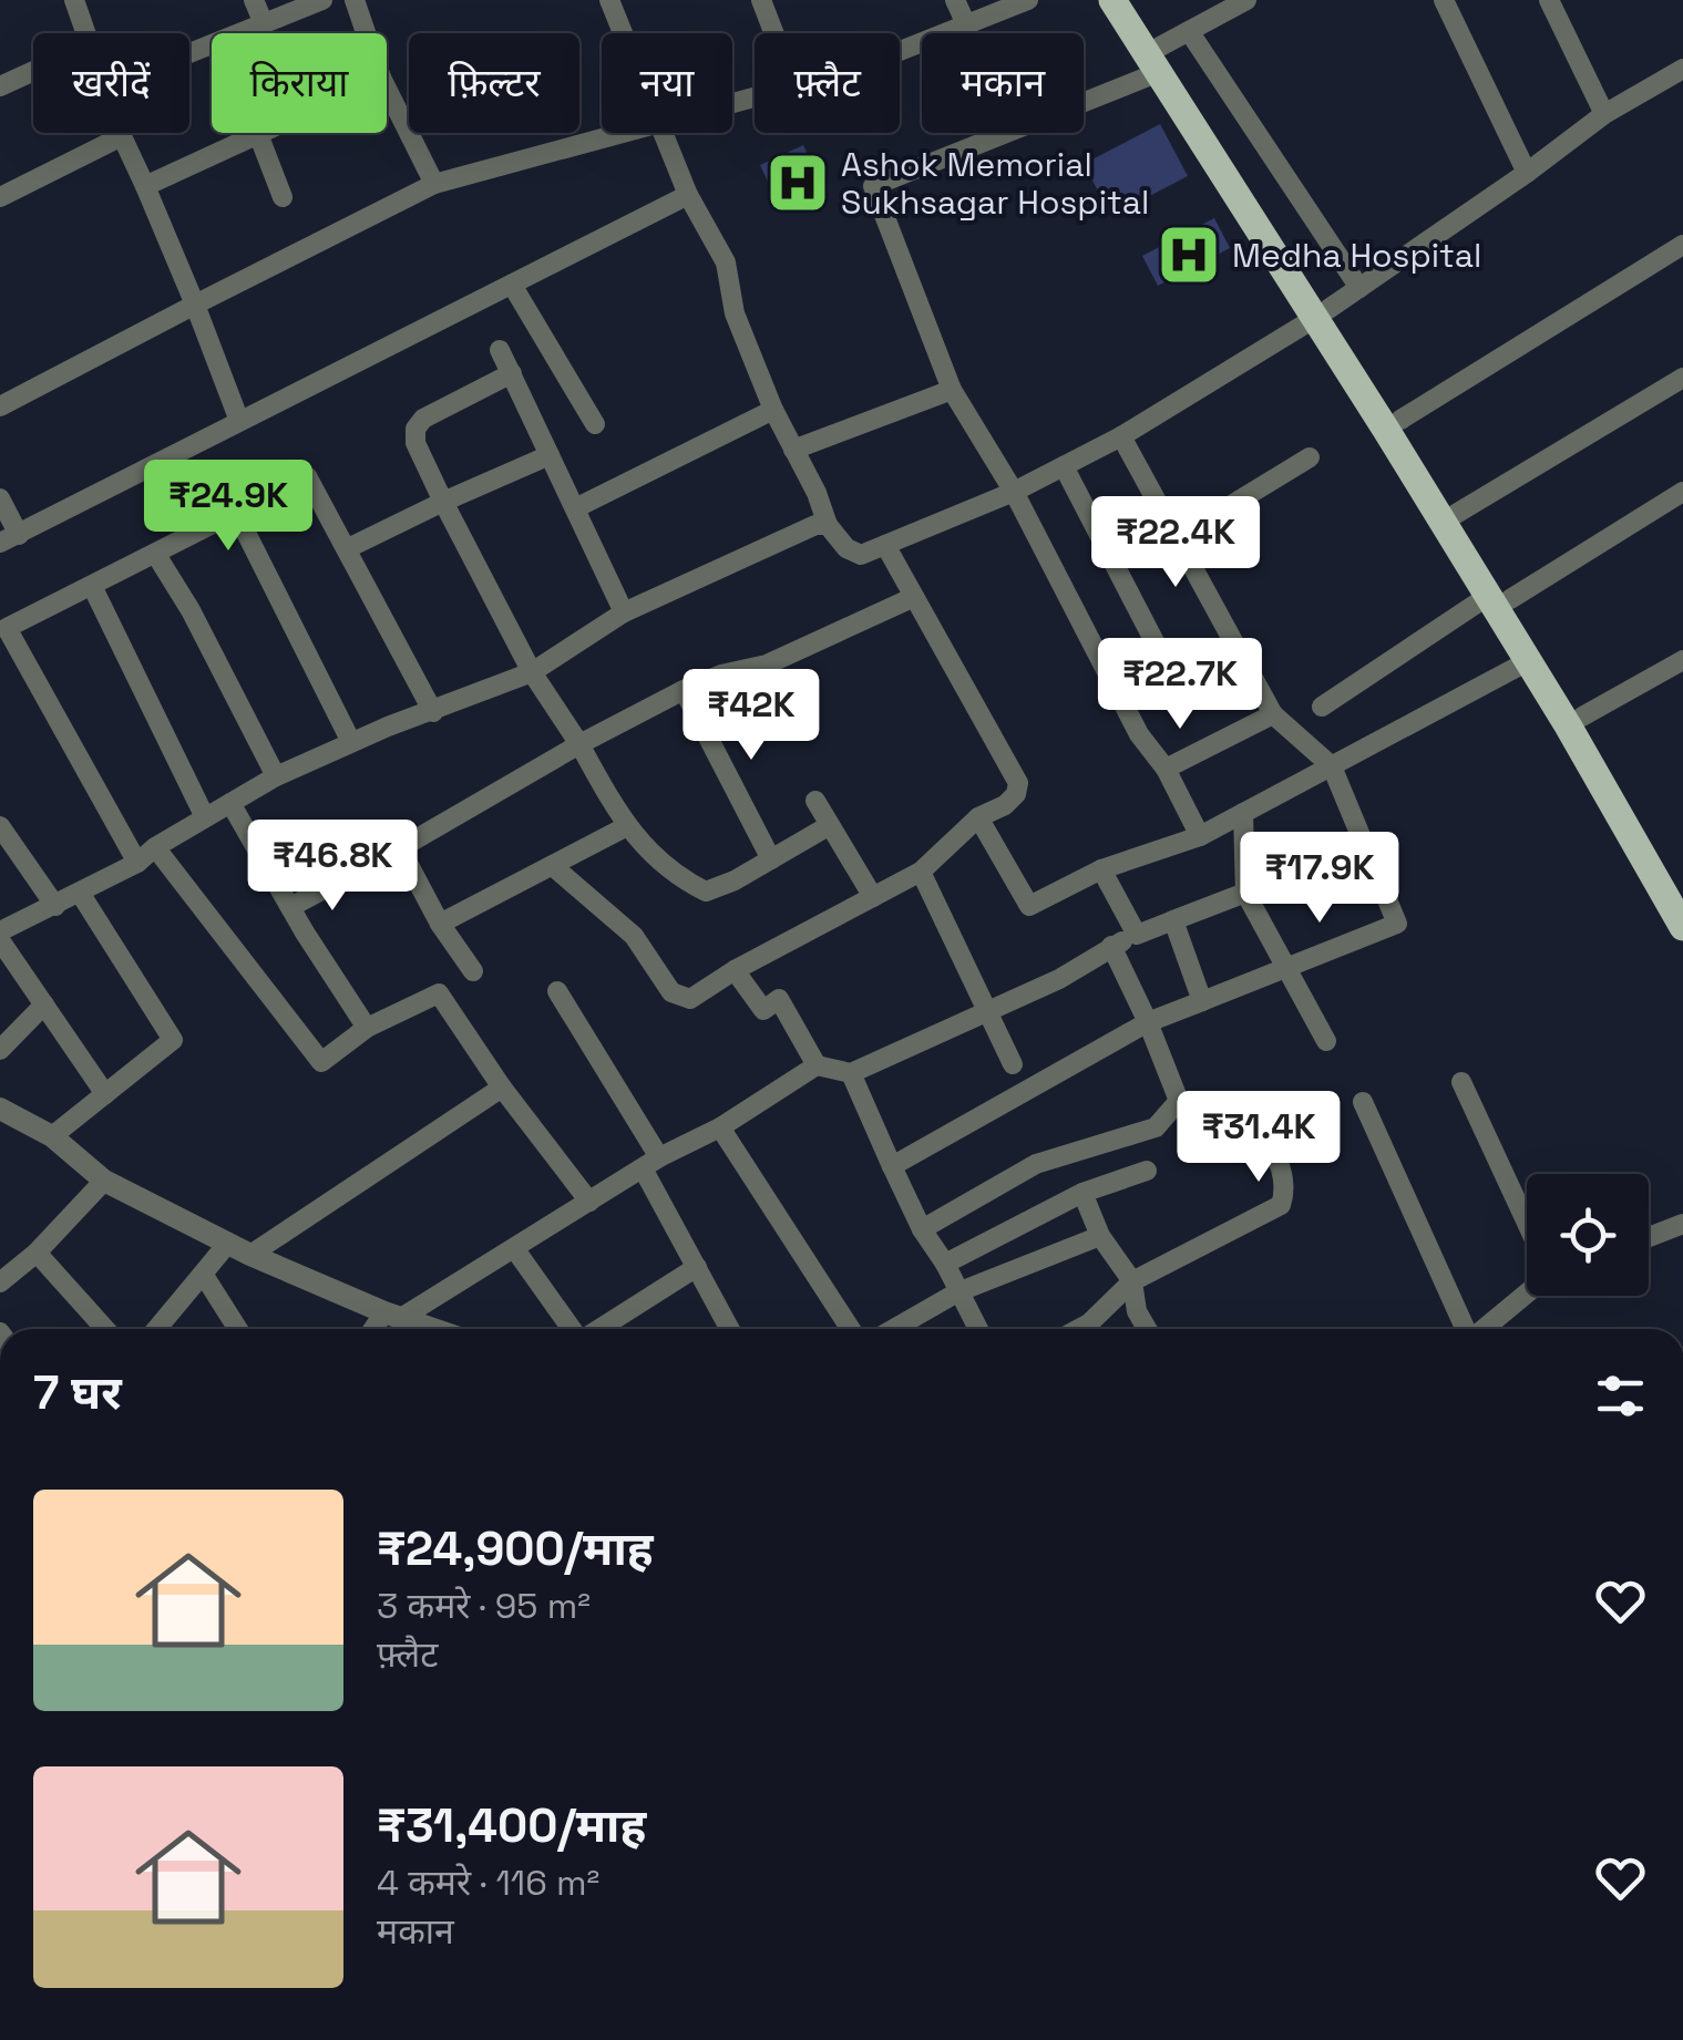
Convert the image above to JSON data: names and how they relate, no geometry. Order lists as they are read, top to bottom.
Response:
{
  "places": {
    "hospital": ["Ashok Memorial Sukhsagar Hospital", "Medha Hospital"]
  },
  "page": {
    "chip": [
      "खरीदें",
      "किराया",
      "फ़िल्टर",
      "नया",
      "फ़्लैट",
      "मकान"
    ],
    "price": [
      "₹24.9K",
      "₹22.4K",
      "₹22.7K",
      "₹42K",
      "₹46.8K",
      "₹17.9K",
      "₹31.4K"
    ],
    "heading": "7 घर",
    "list": [
      {
        "name": "₹24,900/माह",
        "note": "3 कमरे · 95 m² · फ़्लैट"
      },
      {
        "name": "₹31,400/माह",
        "note": "4 कमरे · 116 m² · मकान"
      }
    ]
  }
}
